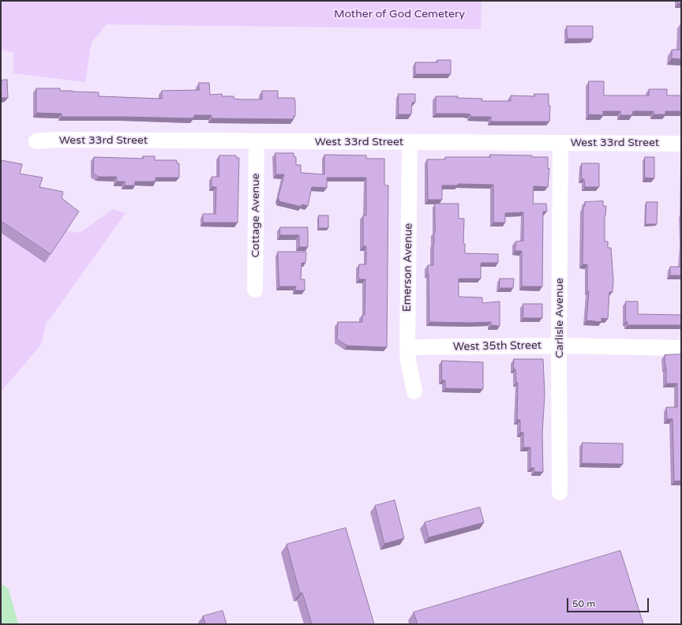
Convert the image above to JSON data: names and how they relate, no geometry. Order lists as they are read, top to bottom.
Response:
{
  "streets": {
    "street": [
      "West 33rd Street",
      "Cottage Avenue",
      "Emerson Avenue",
      "Carlisle Avenue",
      "West 35th Street"
    ]
  },
  "crossings": [
    ["West 33rd Street", "Cottage Avenue"],
    ["West 33rd Street", "Emerson Avenue"],
    ["West 33rd Street", "Carlisle Avenue"],
    ["Emerson Avenue", "West 35th Street"],
    ["Carlisle Avenue", "West 35th Street"]
  ],
  "parks": ["Mother of God Cemetery"],
  "scale_bar": "50 m"
}
